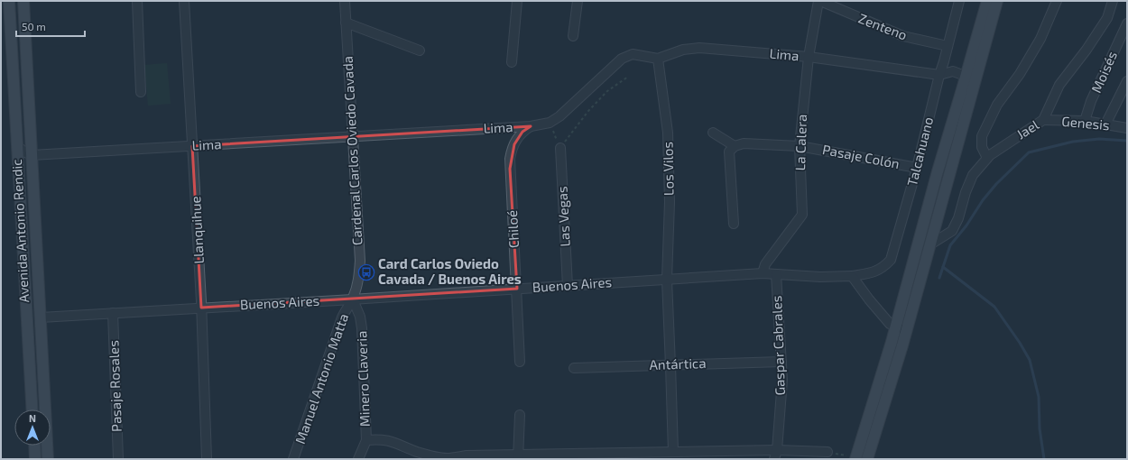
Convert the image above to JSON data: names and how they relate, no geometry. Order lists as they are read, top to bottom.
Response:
{
  "streets": {
    "main road": ["Avenida Antonio Rendic"],
    "street": [
      "Zenteno",
      "Lima",
      "Moisés",
      "Genesis",
      "Jael",
      "La Calera",
      "Cardenal Carlos Oviedo Cavada",
      "Talcahuano",
      "Pasaje Colón",
      "Los Vilos",
      "Las Vegas",
      "Chiloé",
      "Llanquihue",
      "Buenos Aires",
      "Gaspar Cabrales",
      "Antártica",
      "Manuel Antonio Matta",
      "Minero Claveria",
      "Pasaje Rosales"
    ]
  },
  "crossings": [
    ["Zenteno", "La Calera"],
    ["Zenteno", "Talcahuano"],
    ["Lima", "La Calera"],
    ["Lima", "Cardenal Carlos Oviedo Cavada"],
    ["Lima", "Talcahuano"],
    ["Lima", "Los Vilos"],
    ["Lima", "Chiloé"],
    ["Lima", "Llanquihue"],
    ["Lima", "Avenida Antonio Rendic"],
    ["Moisés", "Genesis"],
    ["Genesis", "Jael"],
    ["La Calera", "Pasaje Colón"],
    ["La Calera", "Buenos Aires"],
    ["Cardenal Carlos Oviedo Cavada", "Buenos Aires"],
    ["Cardenal Carlos Oviedo Cavada", "Manuel Antonio Matta"],
    ["Cardenal Carlos Oviedo Cavada", "Minero Claveria"],
    ["Talcahuano", "Pasaje Colón"],
    ["Talcahuano", "Buenos Aires"],
    ["Los Vilos", "Buenos Aires"],
    ["Los Vilos", "Antártica"],
    ["Las Vegas", "Buenos Aires"],
    ["Chiloé", "Buenos Aires"],
    ["Llanquihue", "Buenos Aires"],
    ["Avenida Antonio Rendic", "Buenos Aires"],
    ["Buenos Aires", "Gaspar Cabrales"],
    ["Buenos Aires", "Manuel Antonio Matta"],
    ["Buenos Aires", "Minero Claveria"],
    ["Buenos Aires", "Pasaje Rosales"],
    ["Gaspar Cabrales", "Antártica"],
    ["Manuel Antonio Matta", "Minero Claveria"]
  ],
  "places": {
    "bus stop": ["Card Carlos Oviedo Cavada / Buenos Aires"]
  },
  "scale_bar": "50 m",
  "north": "top"
}
